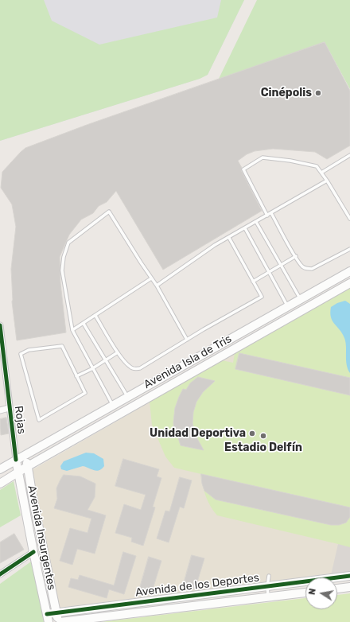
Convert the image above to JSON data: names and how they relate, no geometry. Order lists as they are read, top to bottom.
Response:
{
  "streets": {
    "main road": ["Avenida Isla de Tris", "Avenida Insurgentes", "Avenida de los Deportes"],
    "street": ["Rojas"]
  },
  "crossings": [
    ["Avenida Isla de Tris", "Rojas"],
    ["Avenida Isla de Tris", "Avenida Insurgentes"],
    ["Rojas", "Avenida Insurgentes"],
    ["Avenida Insurgentes", "Avenida de los Deportes"]
  ],
  "places": ["Cinépolis", "Unidad Deportiva", "Estadio Delfín"],
  "north": "left"
}
